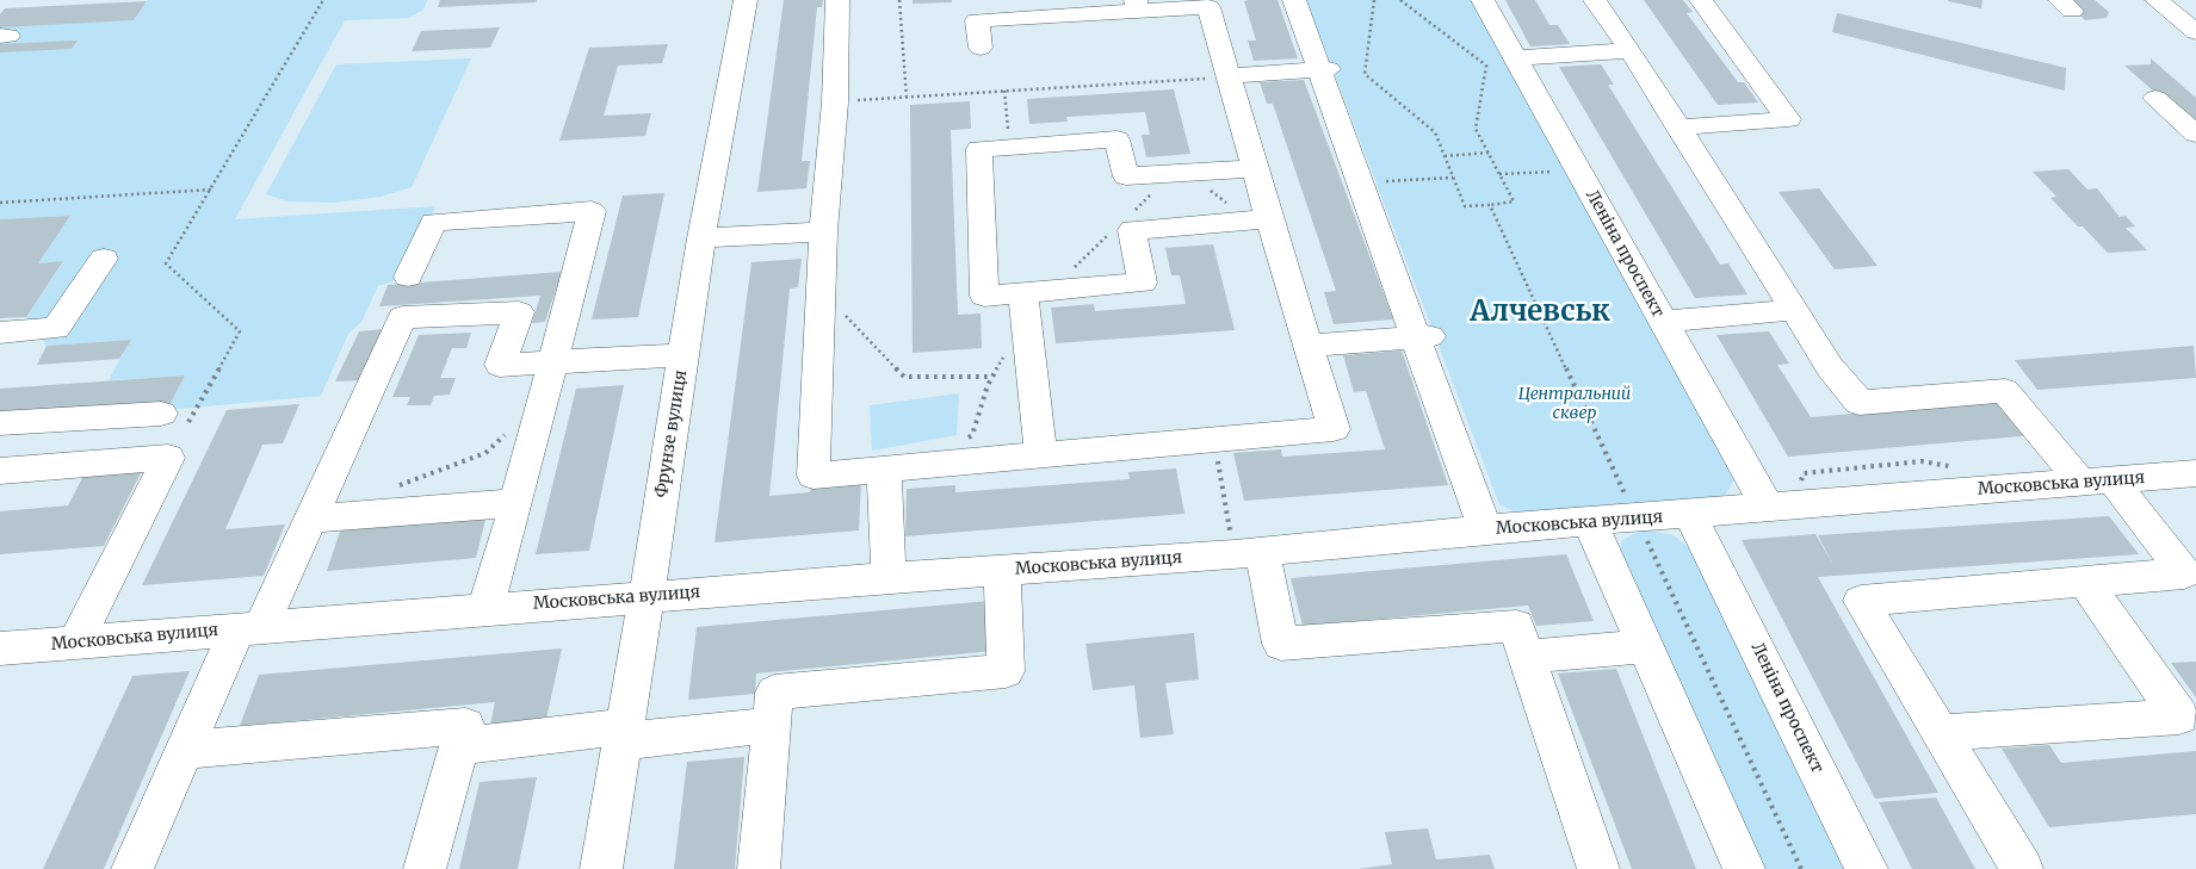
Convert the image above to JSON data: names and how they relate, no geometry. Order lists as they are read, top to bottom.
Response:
{
  "streets": {
    "street": ["Леніна проспект", "Фрунзе вулиця", "Московська вулиця"]
  },
  "crossings": [
    ["Леніна проспект", "Московська вулиця"],
    ["Фрунзе вулиця", "Московська вулиця"]
  ],
  "districts": ["Алчевськ"],
  "parks": ["Центральний сквер"]
}
